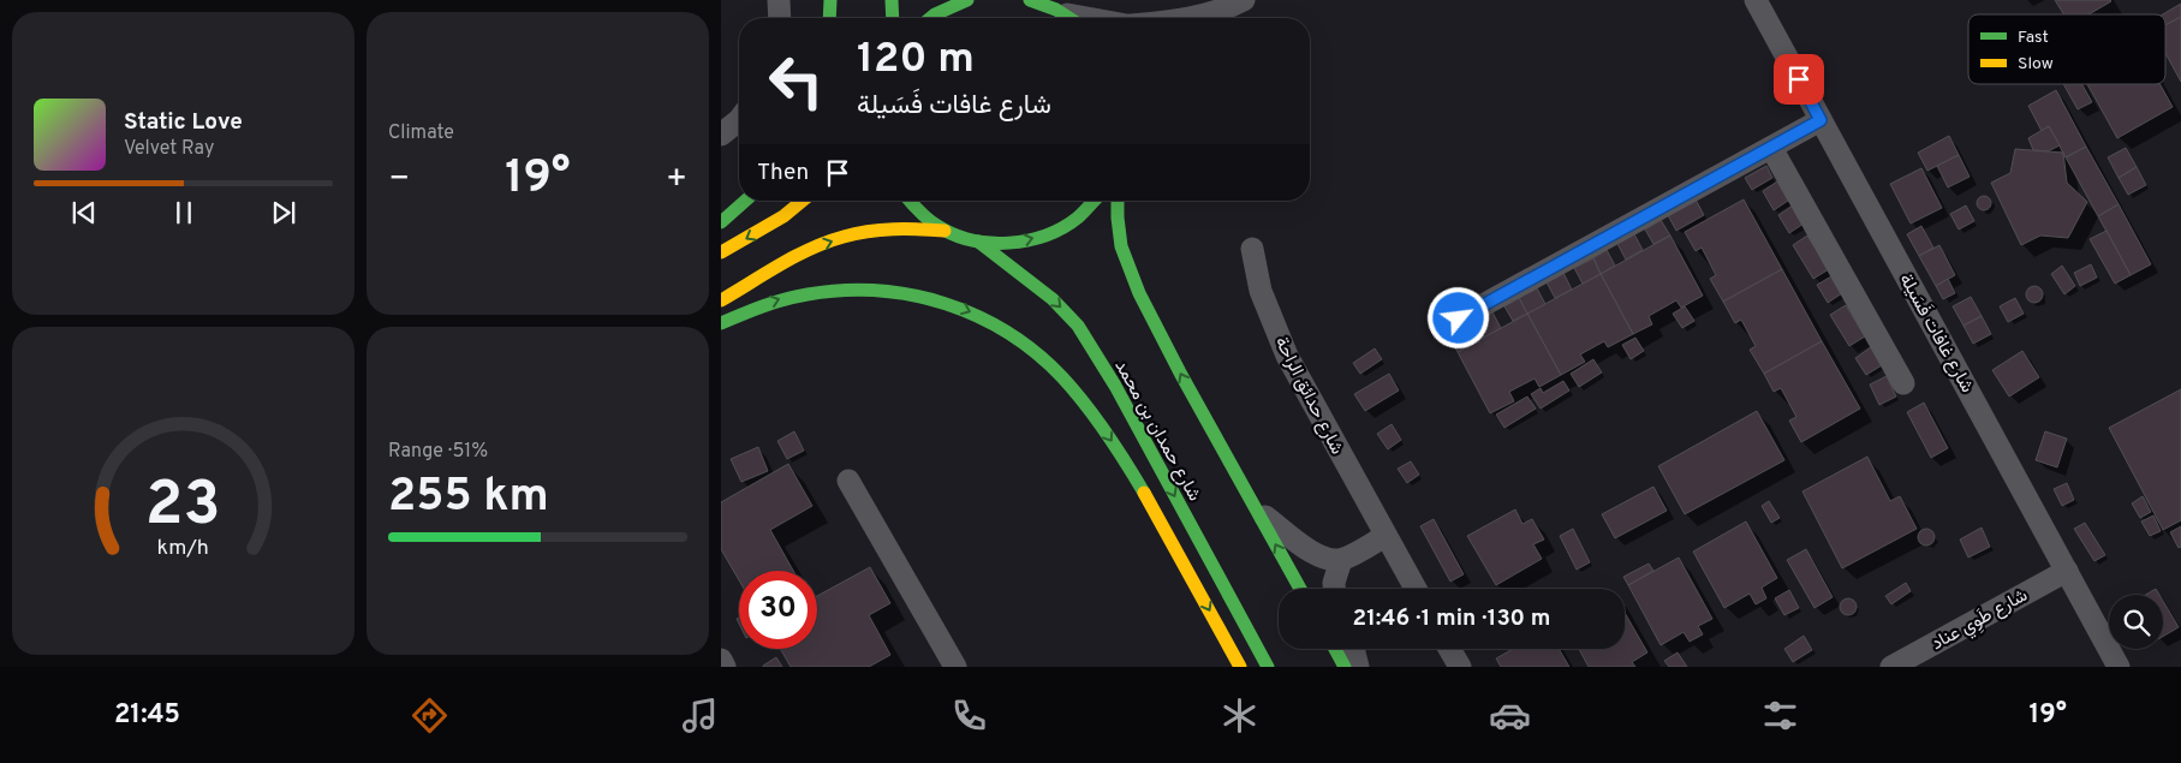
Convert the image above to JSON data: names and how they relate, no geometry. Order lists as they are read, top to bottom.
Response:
{
  "streets": {
    "main road": ["شارع حمدان بن محمد"],
    "street": ["شارع غافات فَسَيلة", "شارع حدائق الراحة", "شارع طَوِي عناد"]
  },
  "crossings": [
    ["شارع غافات فَسَيلة", "شارع طَوِي عناد"]
  ],
  "legend": ["Fast", "Slow"],
  "page": {
    "tile": [
      "Climate",
      ["Range · 51%", "255 km"]
    ],
    "turn": ["120 m", "شارع غافات فَسَيلة"],
    "song": ["Static Love", "Velvet Ray"],
    "then": "Then",
    "heat": ["−", "19°", "+"],
    "limit": "30",
    "trip": "21:46 · 1 min · 130 m",
    "tabs": ["21:45", "19°"],
    "gauge": ["23", "km/h"]
  }
}
